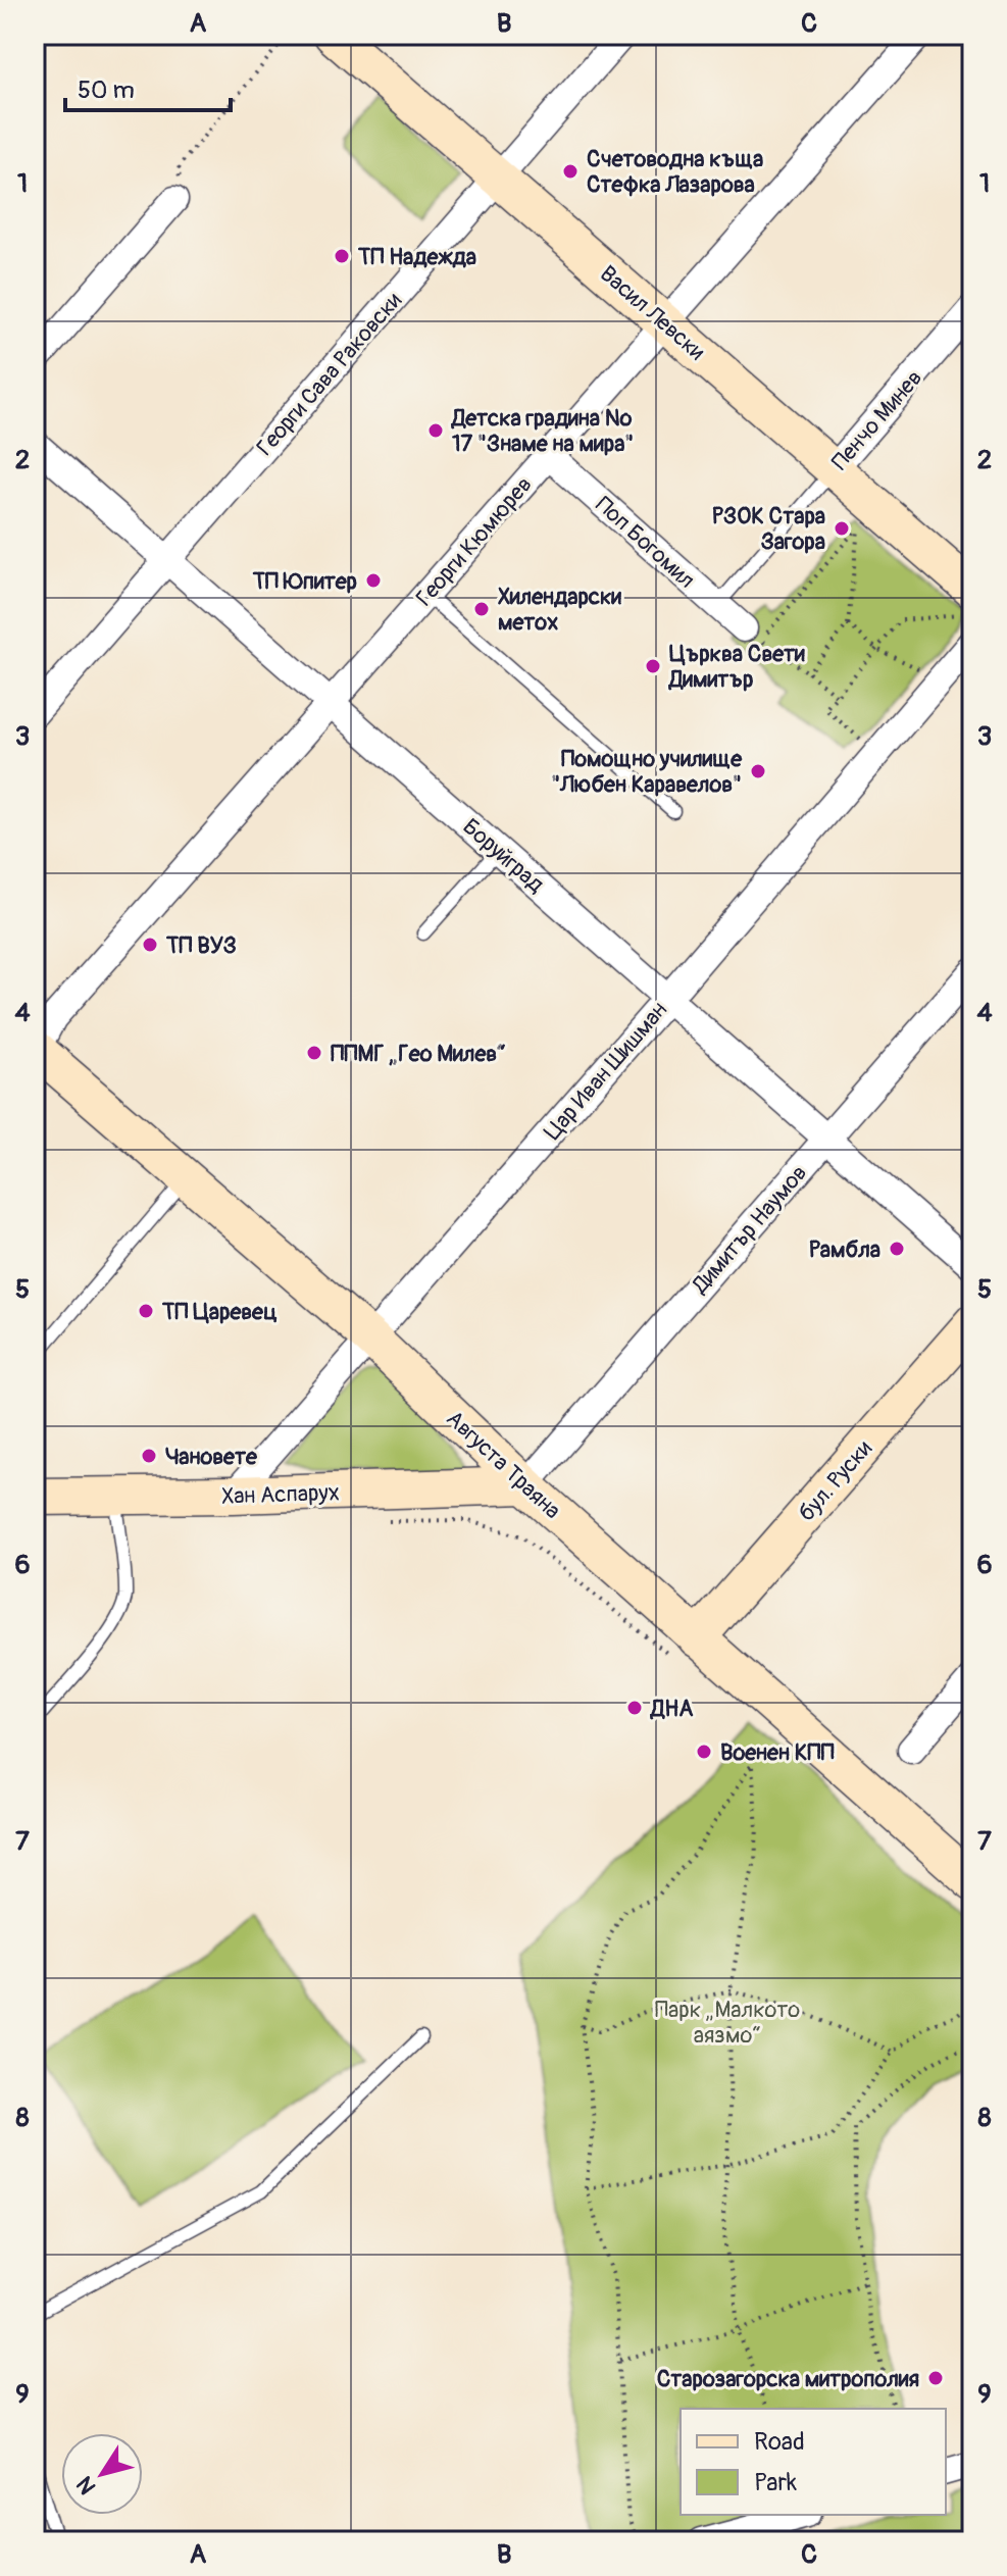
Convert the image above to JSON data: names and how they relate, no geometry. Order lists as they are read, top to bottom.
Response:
{
  "streets": {
    "street": [
      "Васил Левски",
      "Георги Сава Раковски",
      "Пенчо Минев",
      "Георги Кюмюрев",
      "Поп Богомил",
      "Боруйград",
      "Цар Иван Шишман",
      "Димитър Наумов",
      "Августа Траяна",
      "бул. Руски",
      "Хан Аспарух"
    ]
  },
  "crossings": [
    ["Васил Левски", "Георги Сава Раковски"],
    ["Васил Левски", "Пенчо Минев"],
    ["Васил Левски", "Георги Кюмюрев"],
    ["Георги Сава Раковски", "Боруйград"],
    ["Пенчо Минев", "Поп Богомил"],
    ["Георги Кюмюрев", "Поп Богомил"],
    ["Георги Кюмюрев", "Боруйград"],
    ["Георги Кюмюрев", "Августа Траяна"],
    ["Боруйград", "Цар Иван Шишман"],
    ["Боруйград", "Димитър Наумов"],
    ["Цар Иван Шишман", "Августа Траяна"],
    ["Цар Иван Шишман", "Хан Аспарух"],
    ["Димитър Наумов", "Августа Траяна"],
    ["Димитър Наумов", "Хан Аспарух"],
    ["Августа Траяна", "бул. Руски"],
    ["Августа Траяна", "Хан Аспарух"]
  ],
  "parks": ["Парк „Малкото аязмо“"],
  "places": [
    "Счетоводна къща Стефка Лазарова",
    "ТП Надежда",
    "Детска градина № 17 \"Знаме на мира\"",
    "РЗОК Стара Загора",
    "ТП Юпитер",
    "Хилендарски метох",
    "Църква Свети Димитър",
    "Помощно училище \"Любен Каравелов\"",
    "ТП ВУЗ",
    "ППМГ „Гео Милев“",
    "Рамбла",
    "ТП Царевец",
    "Чановете",
    "ДНА",
    "Военен КПП",
    "Старозагорска митрополия"
  ],
  "legend": ["Road", "Park"],
  "scale_bar": "50 m",
  "north": "bottom left",
  "grid": {
    "columns": ["A", "B", "C"],
    "rows": [
      "1",
      "2",
      "3",
      "4",
      "5",
      "6",
      "7",
      "8",
      "9"
    ]
  }
}
